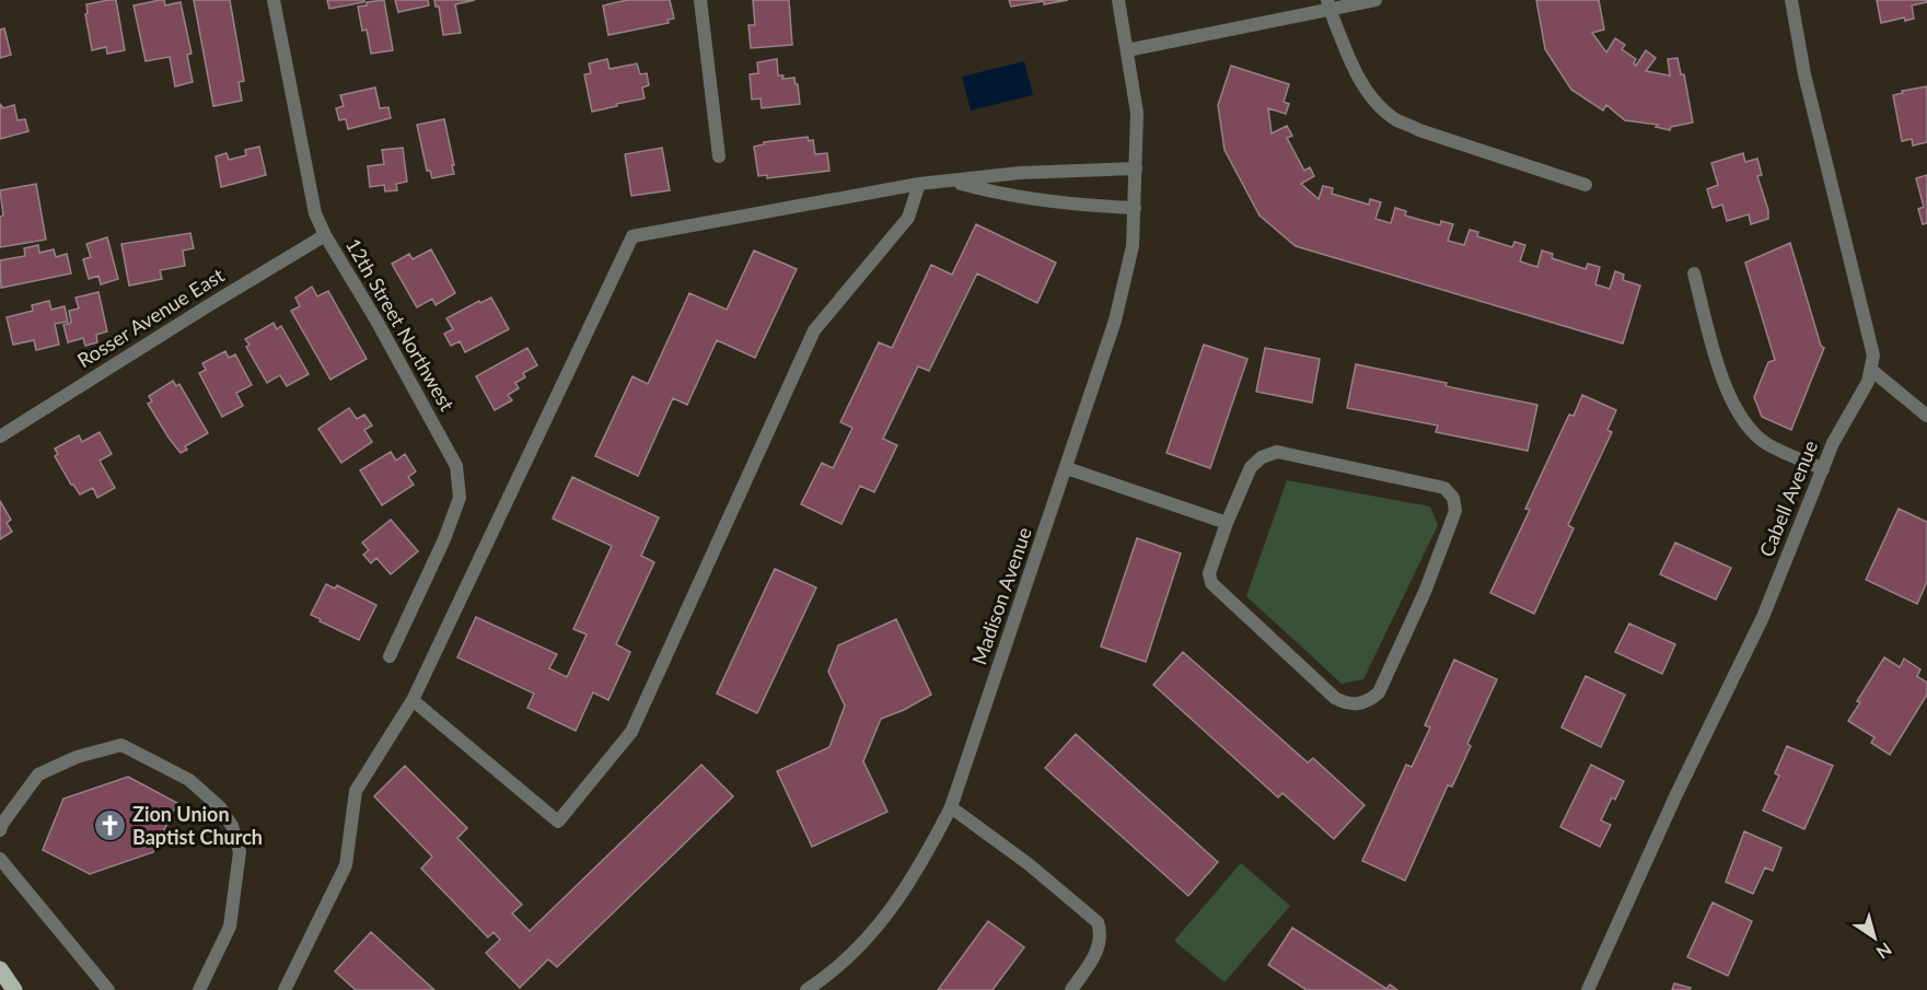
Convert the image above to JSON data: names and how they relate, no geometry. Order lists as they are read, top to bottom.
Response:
{
  "streets": {
    "street": [
      "Rosser Avenue East",
      "12th Street Northwest",
      "Cabell Avenue",
      "Madison Avenue"
    ]
  },
  "crossings": [
    ["Rosser Avenue East", "12th Street Northwest"]
  ],
  "places": {
    "church": ["Zion Union Baptist Church"]
  },
  "north": "bottom right"
}
